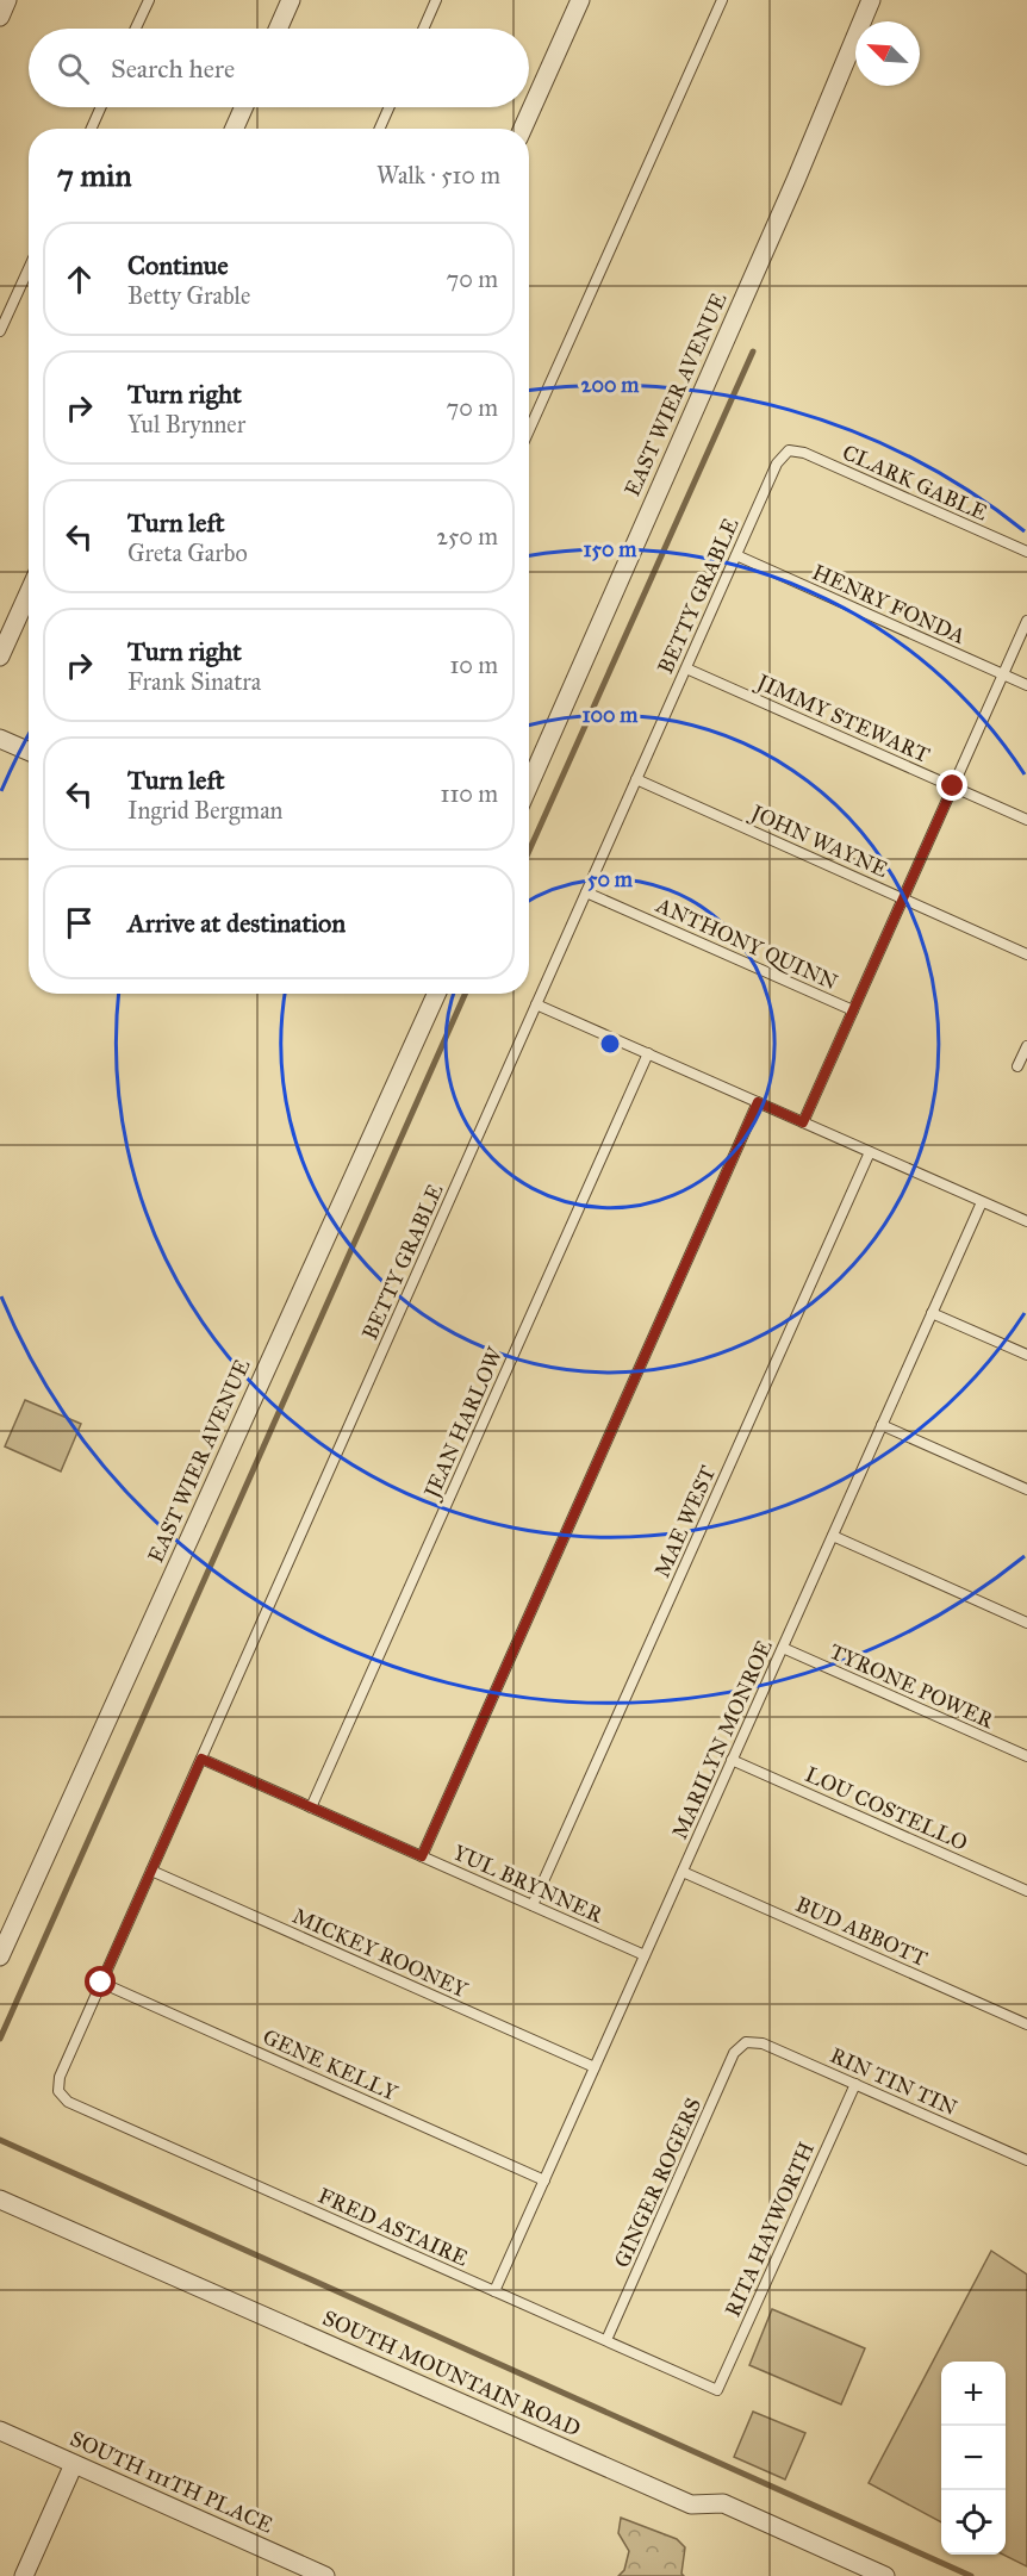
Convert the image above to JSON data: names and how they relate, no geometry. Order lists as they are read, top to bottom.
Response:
{
  "streets": {
    "street": ["EAST WIER AVENUE", "SOUTH MOUNTAIN ROAD", "SOUTH 111TH PLACE"],
    "lane": [
      "CLARK GABLE",
      "BETTY GRABLE",
      "HENRY FONDA",
      "JIMMY STEWART",
      "JOHN WAYNE",
      "ANTHONY QUINN",
      "JEAN HARLOW",
      "MAE WEST",
      "TYRONE POWER",
      "MARILYN MONROE",
      "LOU COSTELLO",
      "YUL BRYNNER",
      "BUD ABBOTT",
      "MICKEY ROONEY",
      "GENE KELLY",
      "RIN TIN TIN",
      "GINGER ROGERS",
      "FRED ASTAIRE",
      "RITA HAYWORTH"
    ]
  },
  "crossings": [
    ["CLARK GABLE", "BETTY GRABLE"],
    ["BETTY GRABLE", "HENRY FONDA"],
    ["BETTY GRABLE", "JIMMY STEWART"],
    ["BETTY GRABLE", "JOHN WAYNE"],
    ["BETTY GRABLE", "ANTHONY QUINN"],
    ["BETTY GRABLE", "YUL BRYNNER"],
    ["BETTY GRABLE", "MICKEY ROONEY"],
    ["BETTY GRABLE", "GENE KELLY"],
    ["BETTY GRABLE", "FRED ASTAIRE"],
    ["JEAN HARLOW", "YUL BRYNNER"],
    ["MAE WEST", "YUL BRYNNER"],
    ["TYRONE POWER", "MARILYN MONROE"],
    ["MARILYN MONROE", "LOU COSTELLO"],
    ["MARILYN MONROE", "YUL BRYNNER"],
    ["MARILYN MONROE", "BUD ABBOTT"],
    ["MARILYN MONROE", "MICKEY ROONEY"],
    ["MARILYN MONROE", "GENE KELLY"],
    ["MARILYN MONROE", "FRED ASTAIRE"],
    ["RIN TIN TIN", "GINGER ROGERS"],
    ["RIN TIN TIN", "RITA HAYWORTH"],
    ["GINGER ROGERS", "FRED ASTAIRE"],
    ["FRED ASTAIRE", "RITA HAYWORTH"]
  ],
  "north": "top left",
  "page": {
    "search": "Search here",
    "heading": ["7 min", "Walk · 510 m"],
    "list": [
      ["Continue", "Betty Grable", "70 m"],
      ["Turn right", "Yul Brynner", "70 m"],
      ["Turn left", "Greta Garbo", "250 m"],
      ["Turn right", "Frank Sinatra", "10 m"],
      ["Turn left", "Ingrid Bergman", "110 m"],
      "Arrive at destination"
    ],
    "map_buttons": ["+", "−"]
  },
  "rings": [
    "200 m",
    "150 m",
    "100 m",
    "50 m"
  ]
}
